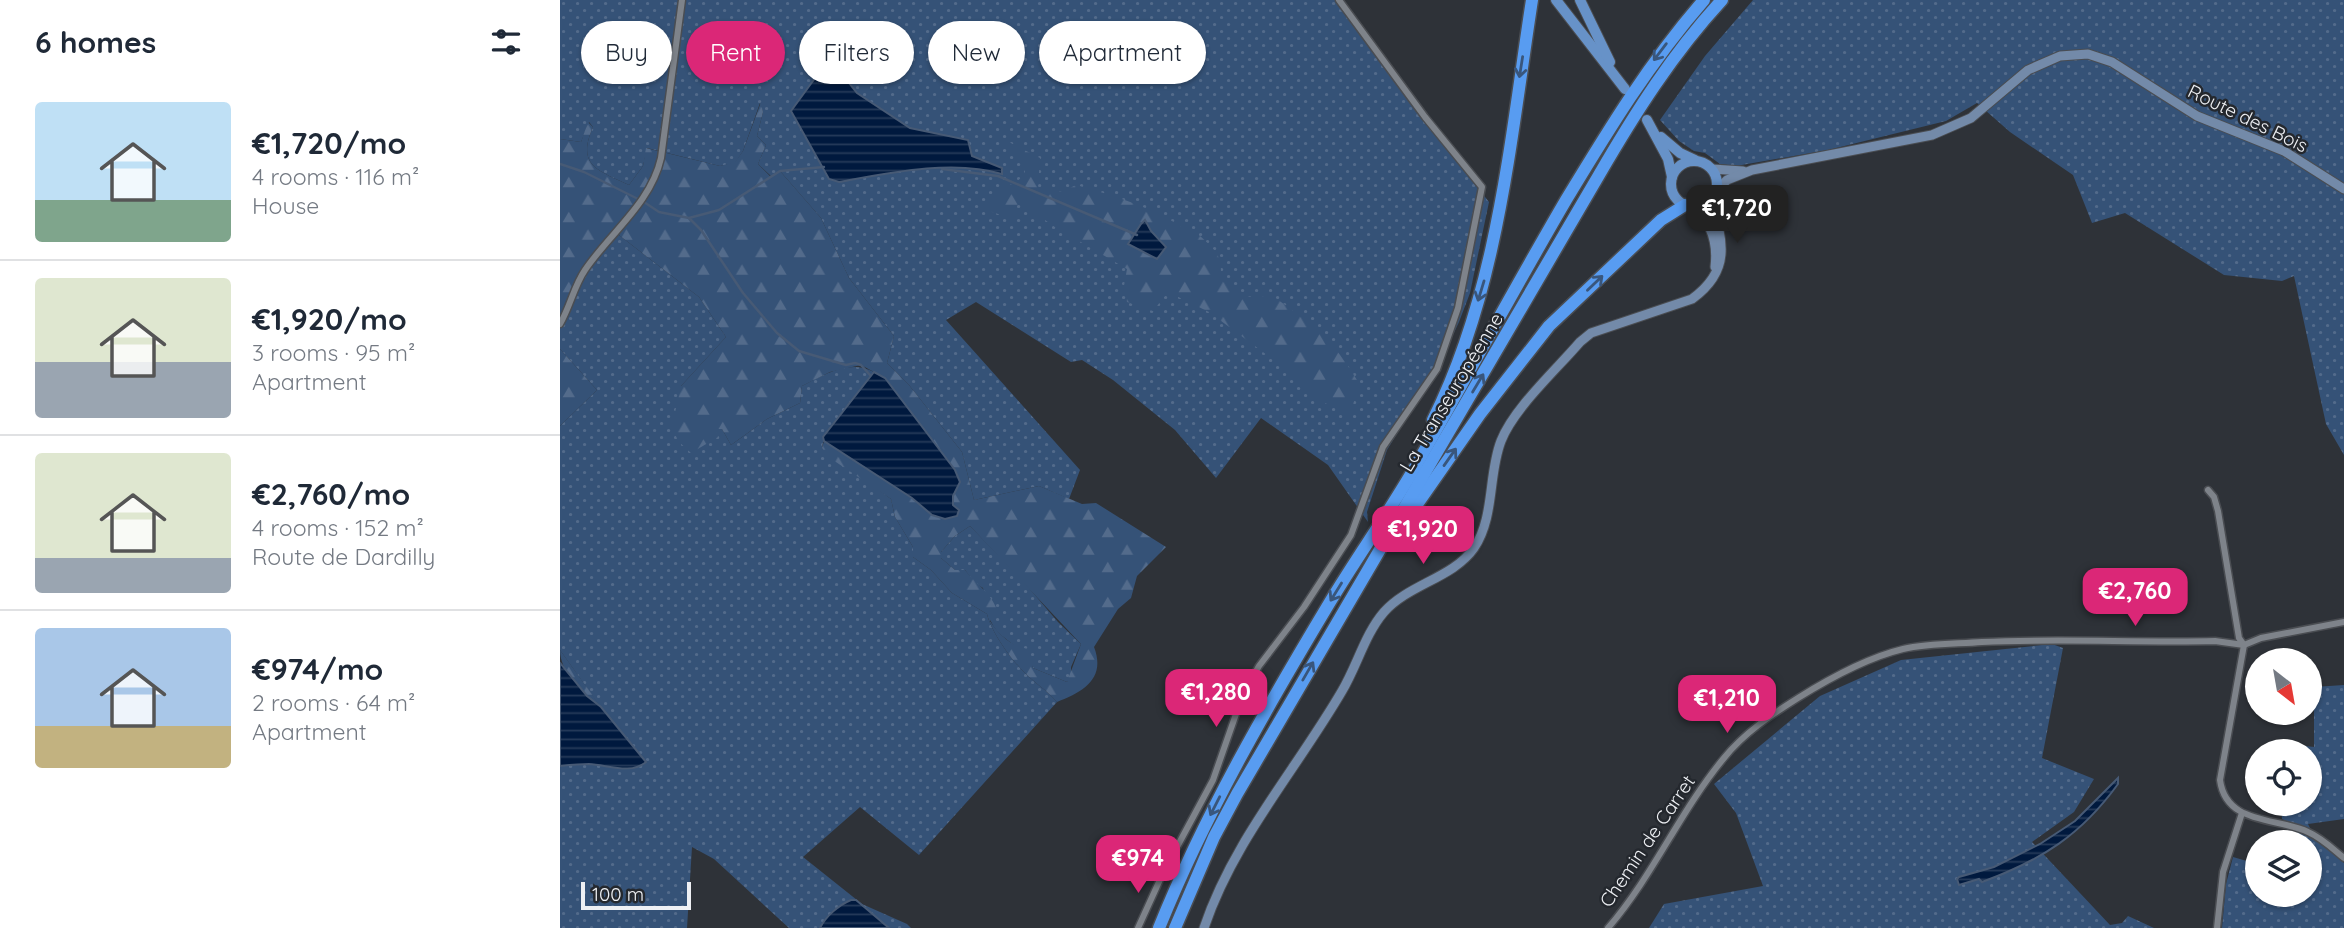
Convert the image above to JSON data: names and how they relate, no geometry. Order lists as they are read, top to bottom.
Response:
{
  "streets": {
    "highway": ["La Transeuropéenne"],
    "street": ["Route des Bois", "Chemin de Carret"]
  },
  "scale_bar": "100 m",
  "north": "bottom right",
  "page": {
    "heading": "6 homes",
    "chip": [
      "Buy",
      "Rent",
      "Filters",
      "New",
      "Apartment"
    ],
    "list": [
      {
        "name": "€1,720/mo",
        "note": "4 rooms · 116 m² · House"
      },
      {
        "name": "€1,920/mo",
        "note": "3 rooms · 95 m² · Apartment"
      },
      {
        "name": "€2,760/mo",
        "note": "4 rooms · 152 m² · Route de Dardilly"
      },
      {
        "name": "€974/mo",
        "note": "2 rooms · 64 m² · Apartment"
      }
    ],
    "price": [
      "€1,720",
      "€1,920",
      "€2,760",
      "€1,280",
      "€1,210",
      "€974"
    ],
    "scale": "100 m"
  }
}
